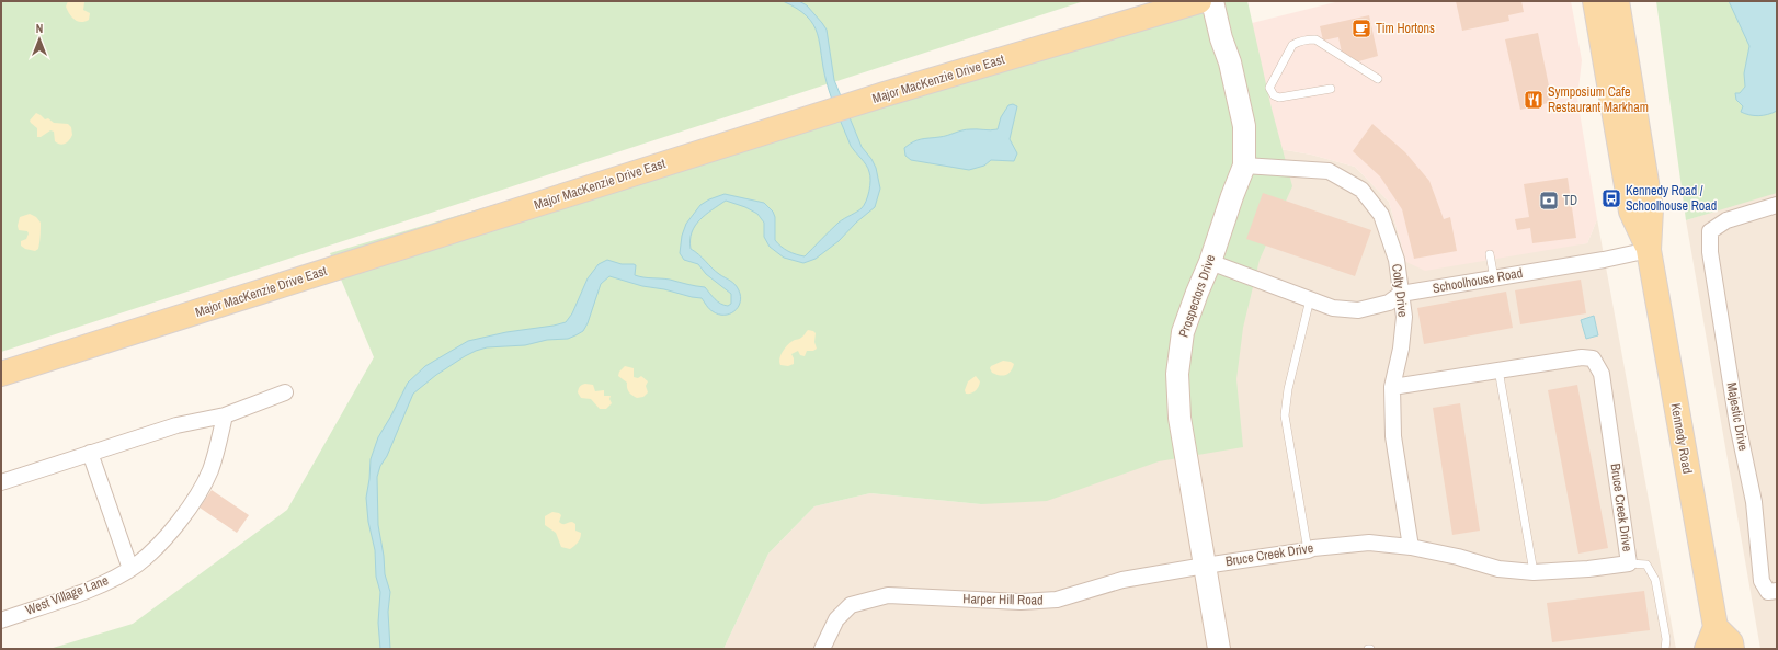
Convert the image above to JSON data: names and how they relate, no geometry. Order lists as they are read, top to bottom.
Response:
{
  "streets": {
    "main road": ["Major MacKenzie Drive East", "Kennedy Road"],
    "street": [
      "Schoolhouse Road",
      "Colty Drive",
      "Prospectors Drive",
      "Majestic Drive",
      "Bruce Creek Drive",
      "West Village Lane",
      "Harper Hill Road"
    ]
  },
  "crossings": [
    ["Schoolhouse Road", "Colty Drive"],
    ["Schoolhouse Road", "Prospectors Drive"],
    ["Schoolhouse Road", "Kennedy Road"],
    ["Colty Drive", "Prospectors Drive"],
    ["Colty Drive", "Bruce Creek Drive"],
    ["Prospectors Drive", "Bruce Creek Drive"],
    ["Prospectors Drive", "Harper Hill Road"],
    ["Bruce Creek Drive", "Harper Hill Road"]
  ],
  "places": {
    "cafe": ["Tim Hortons"],
    "restaurant": ["Symposium Cafe Restaurant Markham"],
    "bus stop": ["Kennedy Road / Schoolhouse Road"],
    "bank": ["TD"]
  },
  "north": "top"
}
